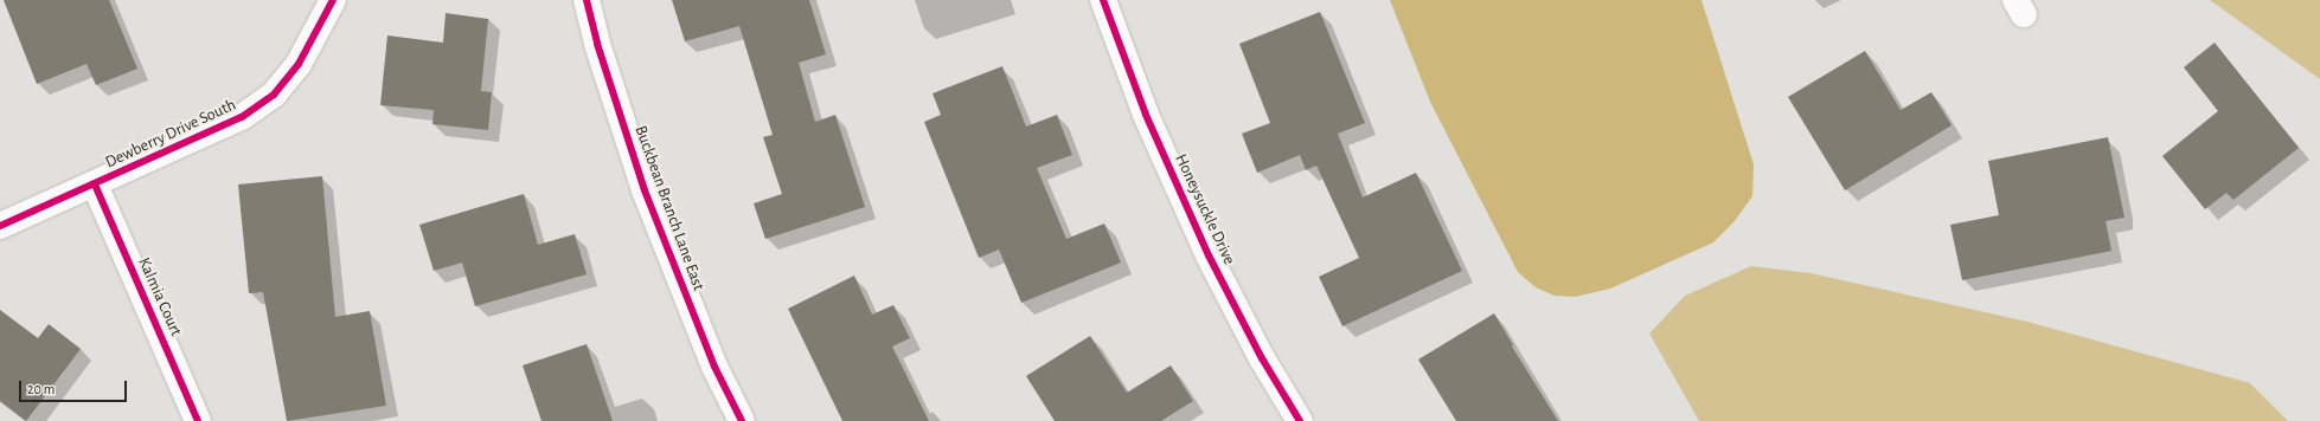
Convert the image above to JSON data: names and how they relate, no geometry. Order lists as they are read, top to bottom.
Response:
{
  "streets": {
    "street": [
      "Dewberry Drive South",
      "Buckbean Branch Lane East",
      "Honeysuckle Drive",
      "Kalmia Court"
    ]
  },
  "crossings": [
    ["Dewberry Drive South", "Kalmia Court"]
  ],
  "scale_bar": "20 m"
}
